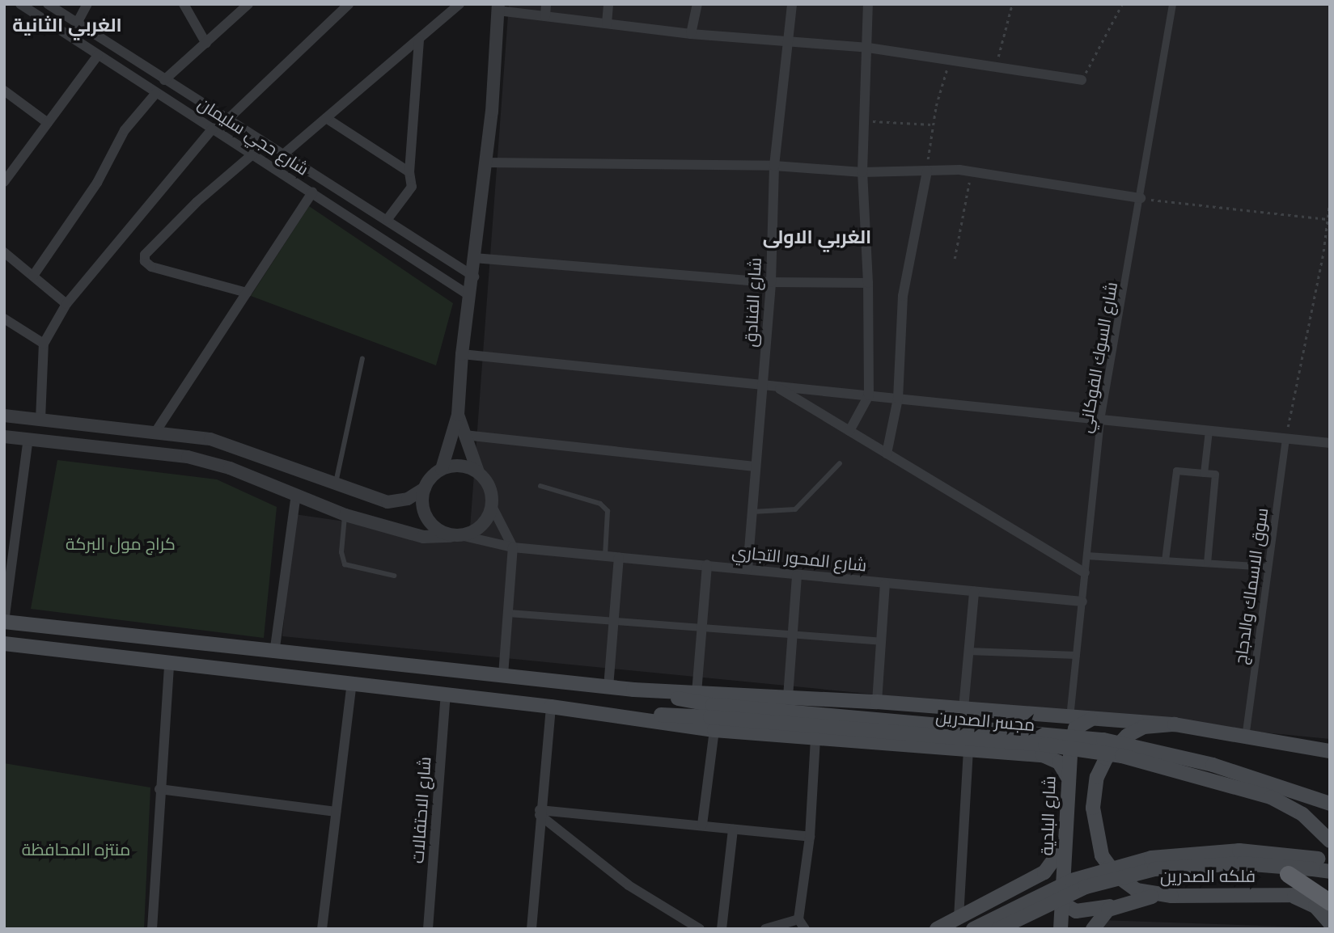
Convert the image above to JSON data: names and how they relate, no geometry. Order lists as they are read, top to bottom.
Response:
{
  "streets": {
    "main road": ["مجسر الصدرين", "شارع البلدية", "فلكه الصدرين"],
    "street": [
      "شارع حجي سليمان",
      "شارع الفنادق",
      "شارع السوك الفوكاني",
      "شارع المحور التجاري",
      "سوق الاسماك والدجاج",
      "شارع الاحتفالات"
    ]
  },
  "crossings": [
    ["شارع الفنادق", "شارع المحور التجاري"],
    ["شارع السوك الفوكاني", "شارع المحور التجاري"],
    ["سوق الاسماك والدجاج", "فلكه الصدرين"],
    ["مجسر الصدرين", "شارع الاحتفالات"]
  ],
  "districts": ["الغربي الثانية", "الغربي الاولى"],
  "parks": ["كراج مول البركة", "منتزه المحافظة"]
}
